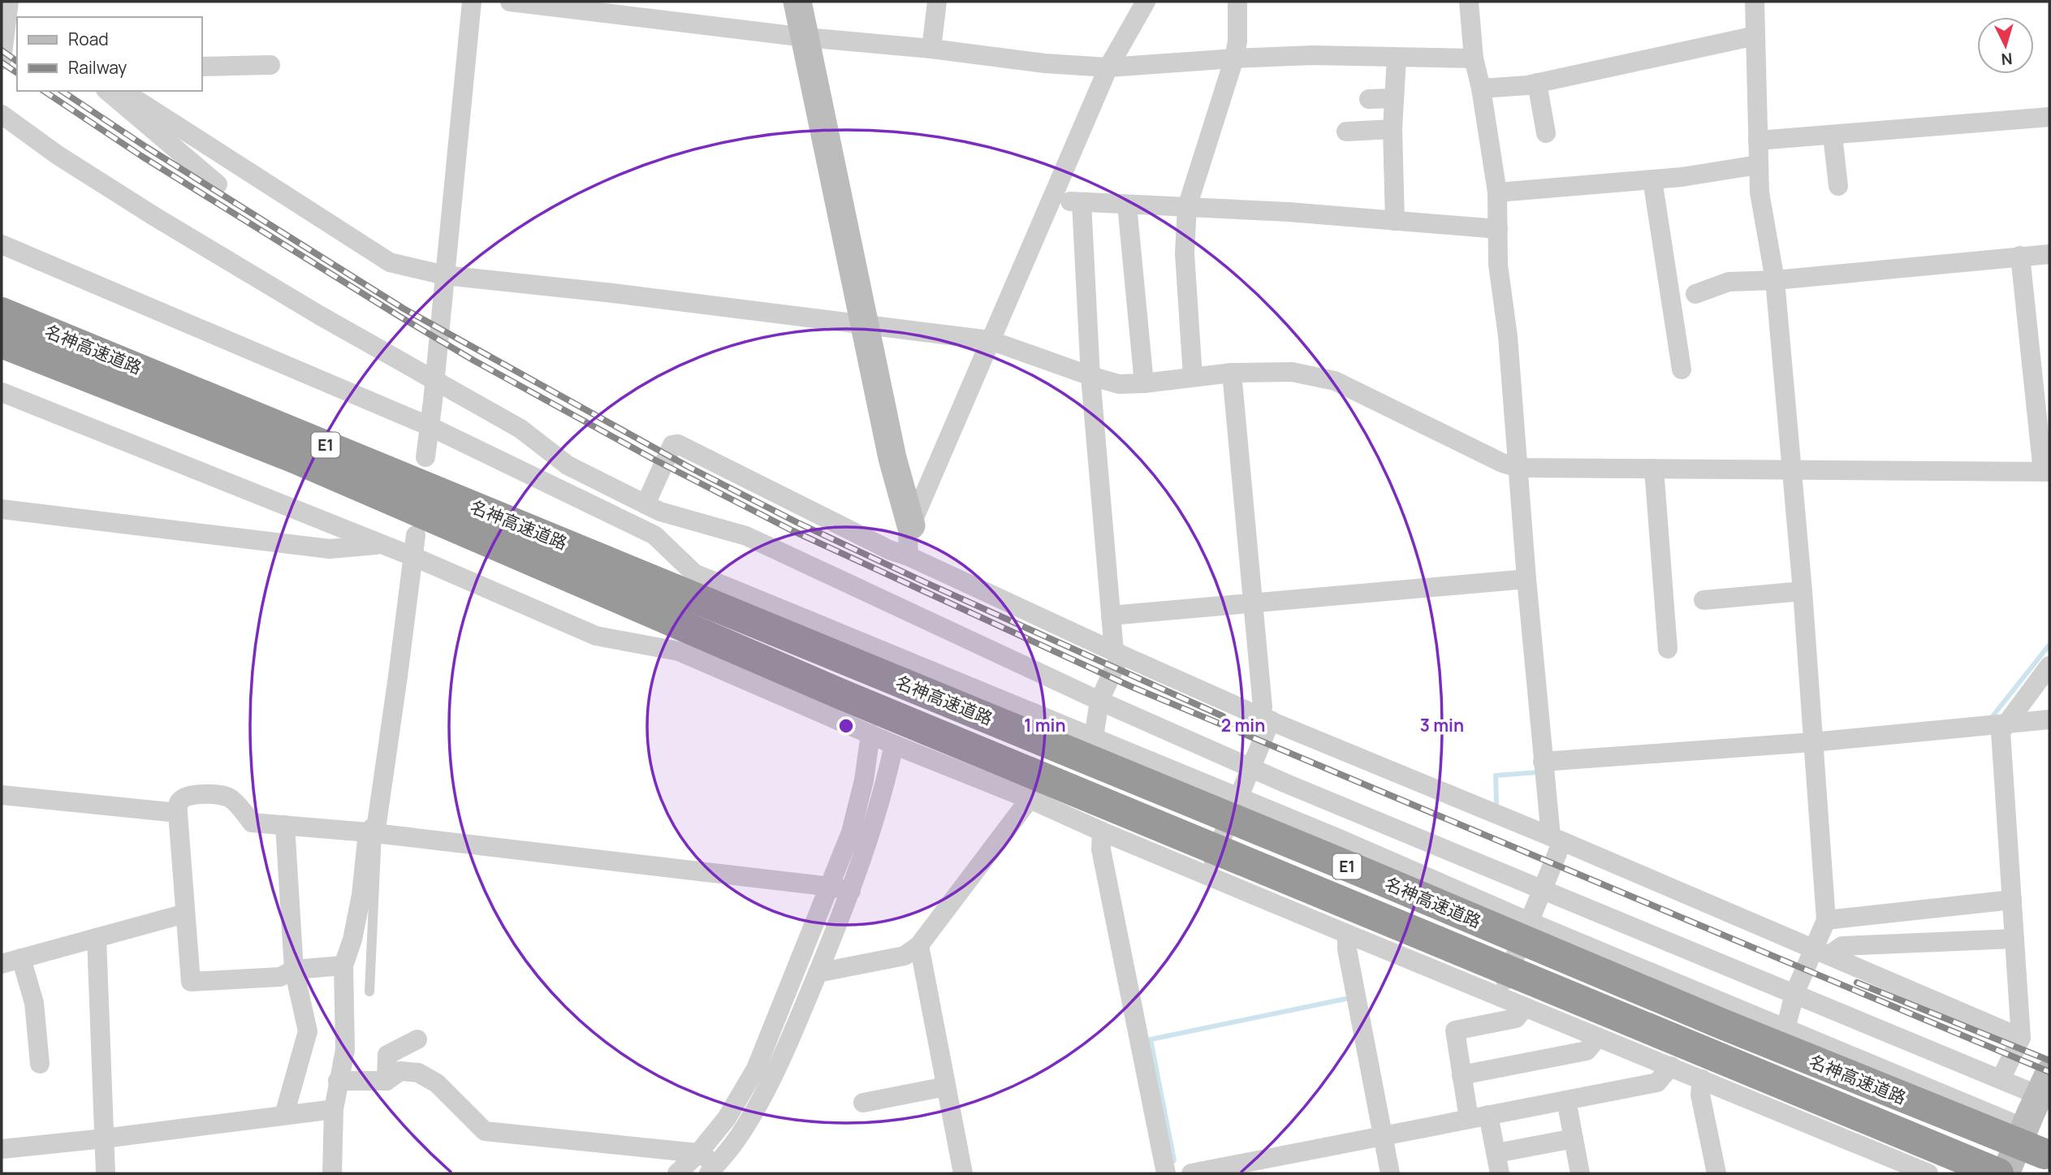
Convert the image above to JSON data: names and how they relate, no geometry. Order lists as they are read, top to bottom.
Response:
{
  "streets": {
    "highway": ["名神高速道路", "E1"]
  },
  "legend": ["Road", "Railway"],
  "north": "bottom",
  "rings": ["1 min", "2 min", "3 min"]
}
